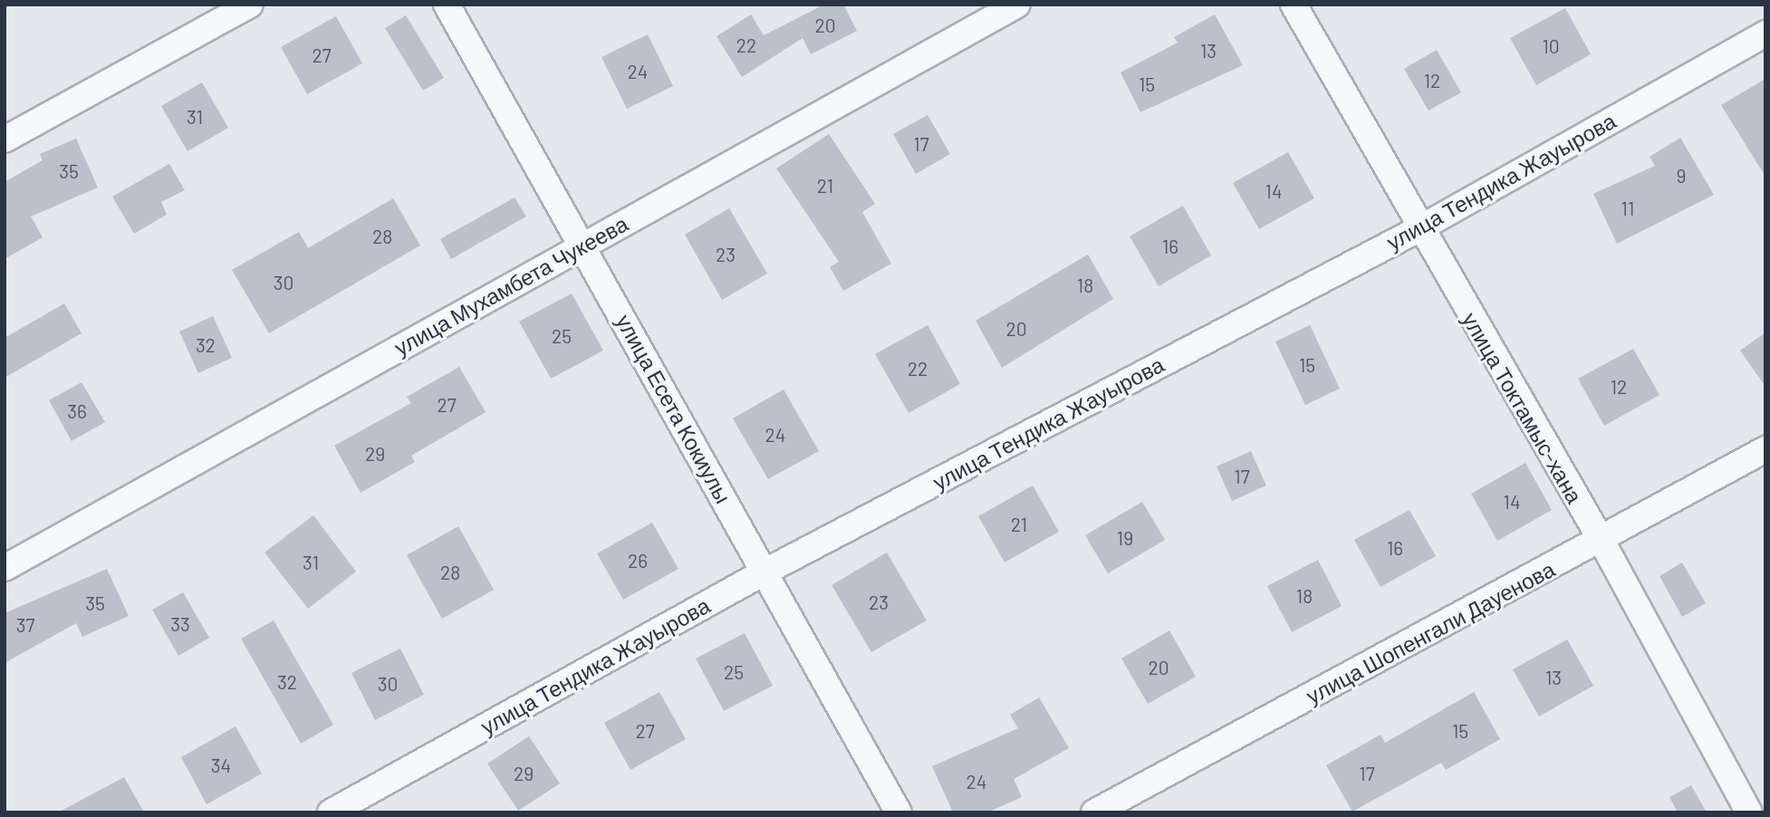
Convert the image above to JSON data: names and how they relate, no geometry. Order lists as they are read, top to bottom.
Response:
{
  "streets": {
    "street": [
      "улица Тендика Жауырова",
      "улица Мухамбета Чукеева",
      "улица Токтамыс-хана",
      "улица Есета Кокиулы",
      "улица Шопенгали Дауенова"
    ]
  },
  "crossings": [
    ["улица Тендика Жауырова", "улица Токтамыс-хана"],
    ["улица Тендика Жауырова", "улица Есета Кокиулы"],
    ["улица Мухамбета Чукеева", "улица Есета Кокиулы"],
    ["улица Токтамыс-хана", "улица Шопенгали Дауенова"]
  ],
  "house_numbers": [
    "20",
    "22",
    "10",
    "13",
    "27",
    "24",
    "12",
    "15",
    "31",
    "17",
    "35",
    "9",
    "21",
    "14",
    "11",
    "28",
    "16",
    "23",
    "30",
    "18",
    "20",
    "25",
    "32",
    "15",
    "22",
    "12",
    "27",
    "36",
    "24",
    "29",
    "17",
    "14",
    "21",
    "19",
    "16",
    "26",
    "31",
    "28",
    "18",
    "23",
    "35",
    "33",
    "37",
    "20",
    "25",
    "13",
    "32",
    "30",
    "27",
    "15",
    "34",
    "29",
    "17",
    "24"
  ]
}
